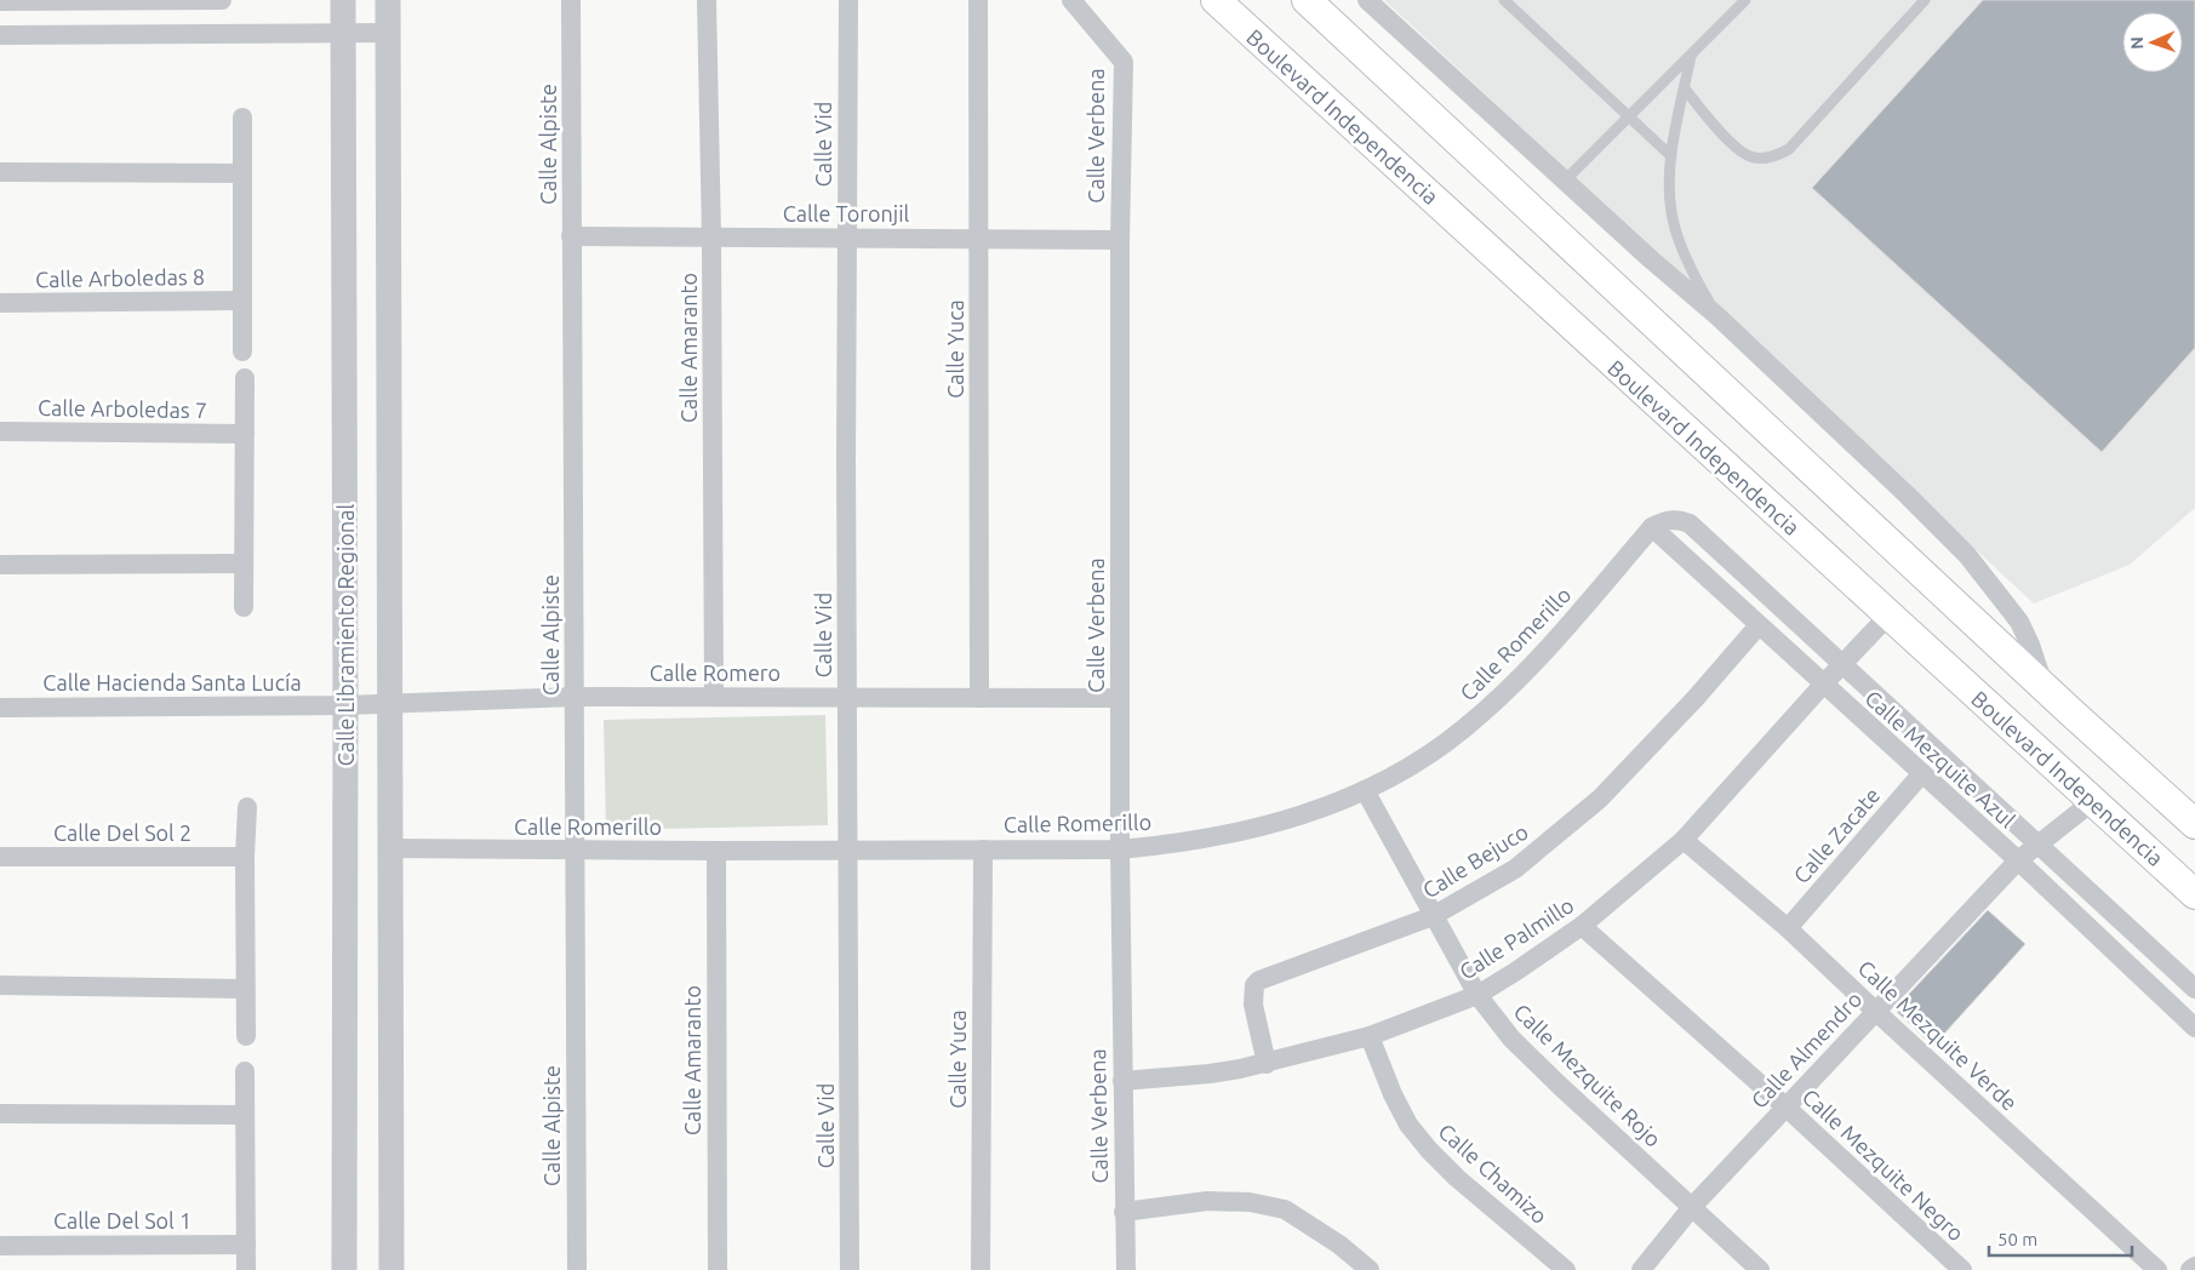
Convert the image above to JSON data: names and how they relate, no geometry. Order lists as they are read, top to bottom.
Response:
{
  "streets": {
    "main road": ["Boulevard Independencia"],
    "street": [
      "Calle Verbena",
      "Calle Alpiste",
      "Calle Vid",
      "Calle Toronjil",
      "Calle Arboledas 8",
      "Calle Amaranto",
      "Calle Yuca",
      "Calle Arboledas 7",
      "Calle Libramiento Regional",
      "Calle Romerillo",
      "Calle Romero",
      "Calle Hacienda Santa Lucía",
      "Calle Mezquite Azul",
      "Calle Del Sol 2",
      "Calle Zacate",
      "Calle Bejuco",
      "Calle Palmillo",
      "Calle Mezquite Verde",
      "Calle Almendro",
      "Calle Mezquite Rojo",
      "Calle Mezquite Negro",
      "Calle Chamizo",
      "Calle Del Sol 1"
    ]
  },
  "crossings": [
    ["Boulevard Independencia", "Calle Palmillo"],
    ["Boulevard Independencia", "Calle Almendro"],
    ["Calle Verbena", "Calle Toronjil"],
    ["Calle Verbena", "Calle Romerillo"],
    ["Calle Verbena", "Calle Romero"],
    ["Calle Verbena", "Calle Palmillo"],
    ["Calle Alpiste", "Calle Toronjil"],
    ["Calle Alpiste", "Calle Romerillo"],
    ["Calle Alpiste", "Calle Romero"],
    ["Calle Vid", "Calle Toronjil"],
    ["Calle Vid", "Calle Romerillo"],
    ["Calle Vid", "Calle Romero"],
    ["Calle Toronjil", "Calle Amaranto"],
    ["Calle Toronjil", "Calle Yuca"],
    ["Calle Amaranto", "Calle Romerillo"],
    ["Calle Amaranto", "Calle Romero"],
    ["Calle Yuca", "Calle Romerillo"],
    ["Calle Yuca", "Calle Romero"],
    ["Calle Libramiento Regional", "Calle Romerillo"],
    ["Calle Libramiento Regional", "Calle Romero"],
    ["Calle Libramiento Regional", "Calle Hacienda Santa Lucía"],
    ["Calle Romerillo", "Calle Mezquite Azul"],
    ["Calle Romerillo", "Calle Mezquite Rojo"],
    ["Calle Romero", "Calle Hacienda Santa Lucía"],
    ["Calle Mezquite Azul", "Calle Zacate"],
    ["Calle Mezquite Azul", "Calle Bejuco"],
    ["Calle Mezquite Azul", "Calle Palmillo"],
    ["Calle Mezquite Azul", "Calle Almendro"],
    ["Calle Zacate", "Calle Mezquite Verde"],
    ["Calle Bejuco", "Calle Palmillo"],
    ["Calle Bejuco", "Calle Mezquite Rojo"],
    ["Calle Palmillo", "Calle Mezquite Verde"],
    ["Calle Palmillo", "Calle Mezquite Rojo"],
    ["Calle Palmillo", "Calle Mezquite Negro"],
    ["Calle Palmillo", "Calle Chamizo"],
    ["Calle Mezquite Verde", "Calle Almendro"],
    ["Calle Almendro", "Calle Mezquite Rojo"],
    ["Calle Almendro", "Calle Mezquite Negro"]
  ],
  "scale_bar": "50 m",
  "north": "left"
}
